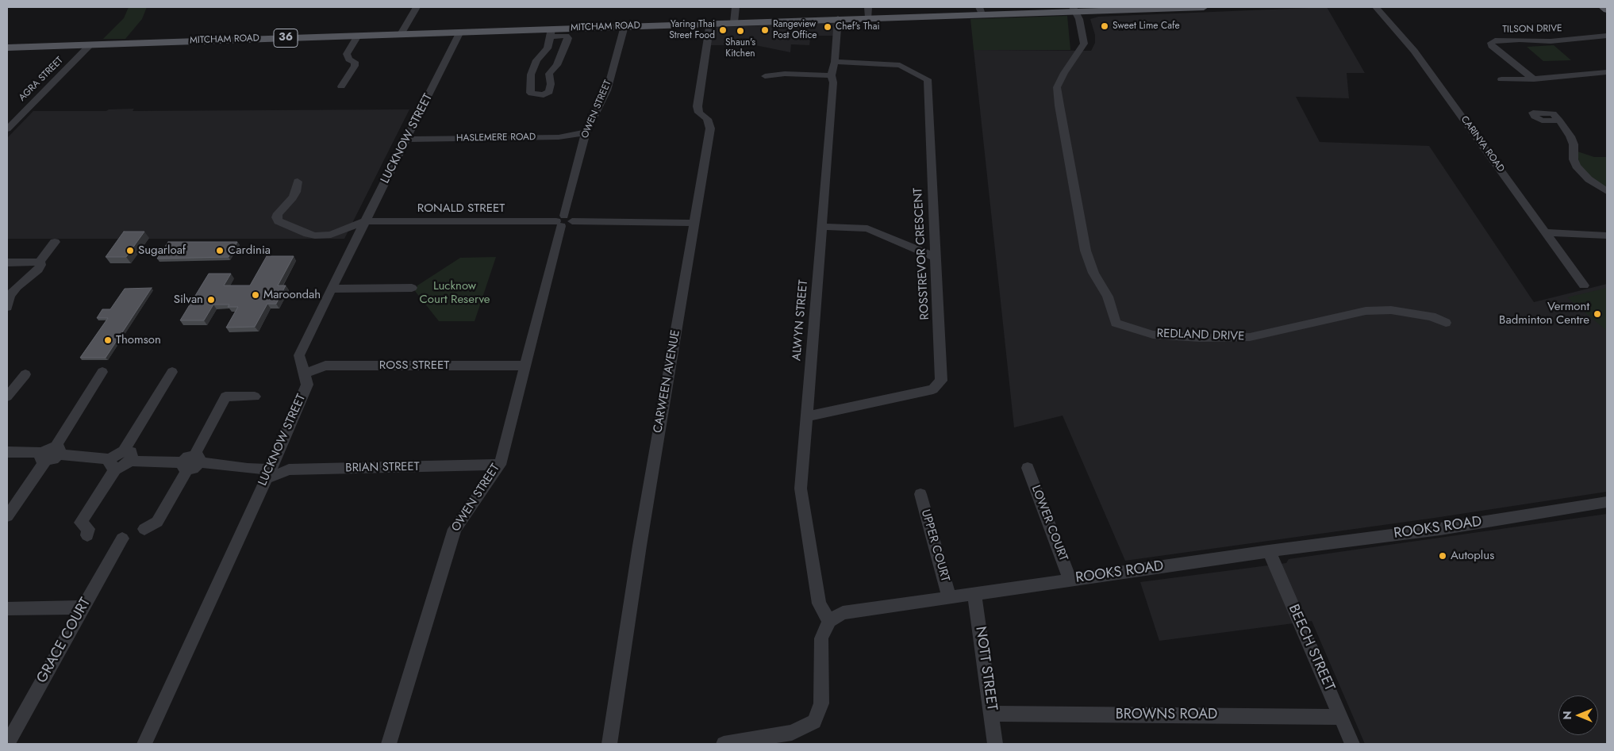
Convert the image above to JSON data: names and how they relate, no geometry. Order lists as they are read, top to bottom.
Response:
{
  "streets": {
    "main road": ["MITCHAM ROAD", "36"],
    "street": [
      "TILSON DRIVE",
      "AGRA STREET",
      "OWEN STREET",
      "HASLEMERE ROAD",
      "LUCKNOW STREET",
      "CARINYA ROAD",
      "RONALD STREET",
      "ROSSTREVOR CRESCENT",
      "ALWYN STREET",
      "REDLAND DRIVE",
      "ROSS STREET",
      "CARWEEN AVENUE",
      "BRIAN STREET",
      "LOWER COURT",
      "ROOKS ROAD",
      "UPPER COURT",
      "GRACE COURT",
      "BEECH STREET",
      "NOTT STREET",
      "BROWNS ROAD"
    ]
  },
  "crossings": [
    ["MITCHAM ROAD", "AGRA STREET"],
    ["MITCHAM ROAD", "OWEN STREET"],
    ["MITCHAM ROAD", "LUCKNOW STREET"],
    ["MITCHAM ROAD", "ALWYN STREET"],
    ["MITCHAM ROAD", "REDLAND DRIVE"],
    ["MITCHAM ROAD", "CARWEEN AVENUE"],
    ["OWEN STREET", "HASLEMERE ROAD"],
    ["OWEN STREET", "RONALD STREET"],
    ["OWEN STREET", "ROSS STREET"],
    ["OWEN STREET", "BRIAN STREET"],
    ["HASLEMERE ROAD", "LUCKNOW STREET"],
    ["LUCKNOW STREET", "RONALD STREET"],
    ["LUCKNOW STREET", "ROSS STREET"],
    ["LUCKNOW STREET", "BRIAN STREET"],
    ["RONALD STREET", "CARWEEN AVENUE"],
    ["ROSSTREVOR CRESCENT", "ALWYN STREET"],
    ["ALWYN STREET", "ROOKS ROAD"],
    ["LOWER COURT", "ROOKS ROAD"],
    ["ROOKS ROAD", "UPPER COURT"],
    ["ROOKS ROAD", "BEECH STREET"],
    ["ROOKS ROAD", "NOTT STREET"],
    ["BEECH STREET", "BROWNS ROAD"],
    ["NOTT STREET", "BROWNS ROAD"]
  ],
  "parks": ["Lucknow Court Reserve"],
  "places": [
    "Sweet Lime Cafe",
    "Chef's Thai",
    "Yaring Thai Street Food",
    "Rangeview Post Office",
    "Shaun's Kitchen",
    "Sugarloaf",
    "Cardinia",
    "Maroondah",
    "Silvan",
    "Vermont Badminton Centre",
    "Thomson",
    "Autoplus"
  ],
  "north": "left"
}
